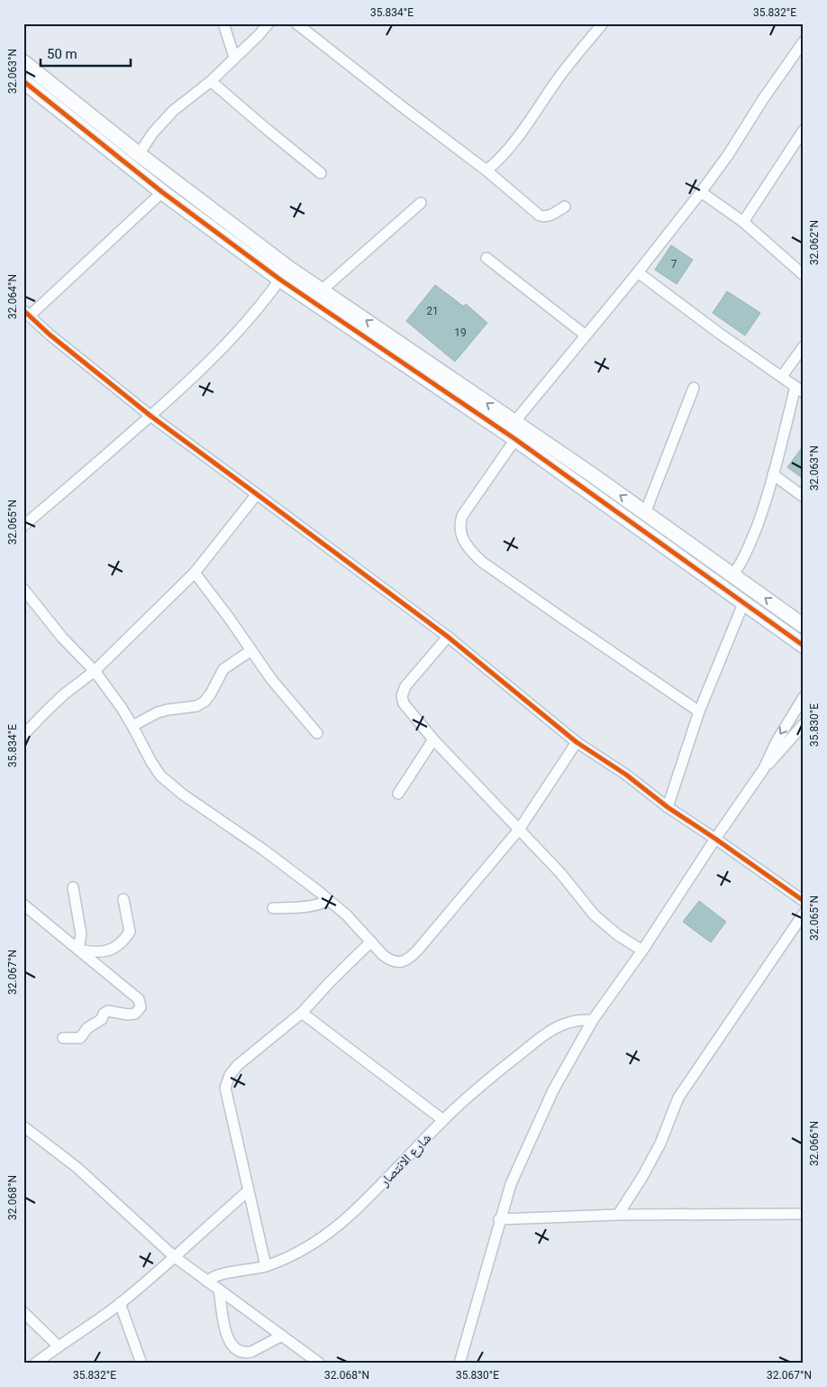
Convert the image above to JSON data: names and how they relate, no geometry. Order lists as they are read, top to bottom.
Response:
{
  "streets": {
    "street": ["شارع الانتصار"]
  },
  "house_numbers": ["7", "21", "19"],
  "scale_bar": "50 m",
  "coordinates": [
    "35.834°E",
    "35.832°E",
    "32.063°N",
    "32.062°N",
    "32.064°N",
    "32.065°N",
    "35.830°E",
    "32.067°N",
    "32.066°N",
    "32.068°N"
  ]
}
